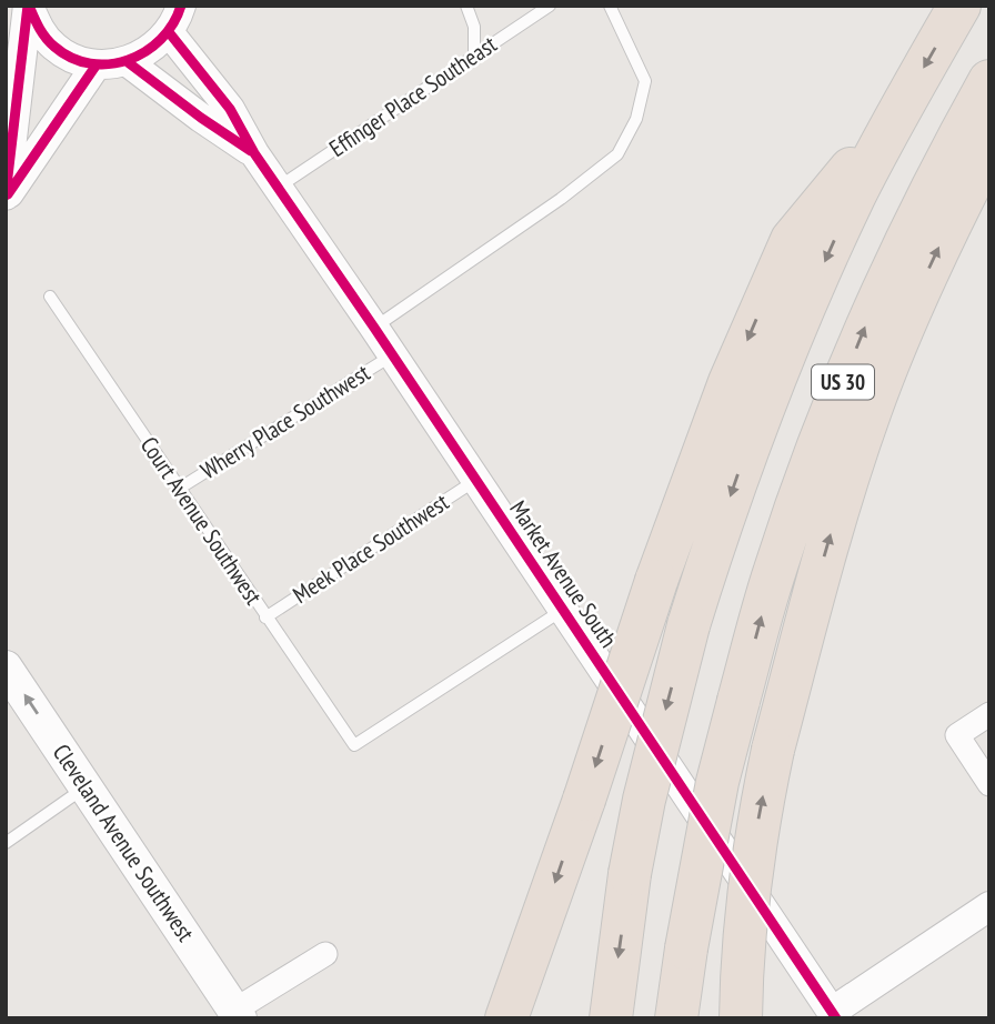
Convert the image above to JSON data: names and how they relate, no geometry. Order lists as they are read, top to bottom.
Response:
{
  "streets": {
    "highway": ["US 30"],
    "main road": ["Cleveland Avenue Southwest"],
    "street": ["Market Avenue South"],
    "lane": [
      "Effinger Place Southeast",
      "Wherry Place Southwest",
      "Court Avenue Southwest",
      "Meek Place Southwest"
    ]
  },
  "crossings": [
    ["Effinger Place Southeast", "Market Avenue South"],
    ["Wherry Place Southwest", "Court Avenue Southwest"],
    ["Wherry Place Southwest", "Market Avenue South"],
    ["Court Avenue Southwest", "Meek Place Southwest"],
    ["Court Avenue Southwest", "Market Avenue South"],
    ["Meek Place Southwest", "Market Avenue South"]
  ]
}
